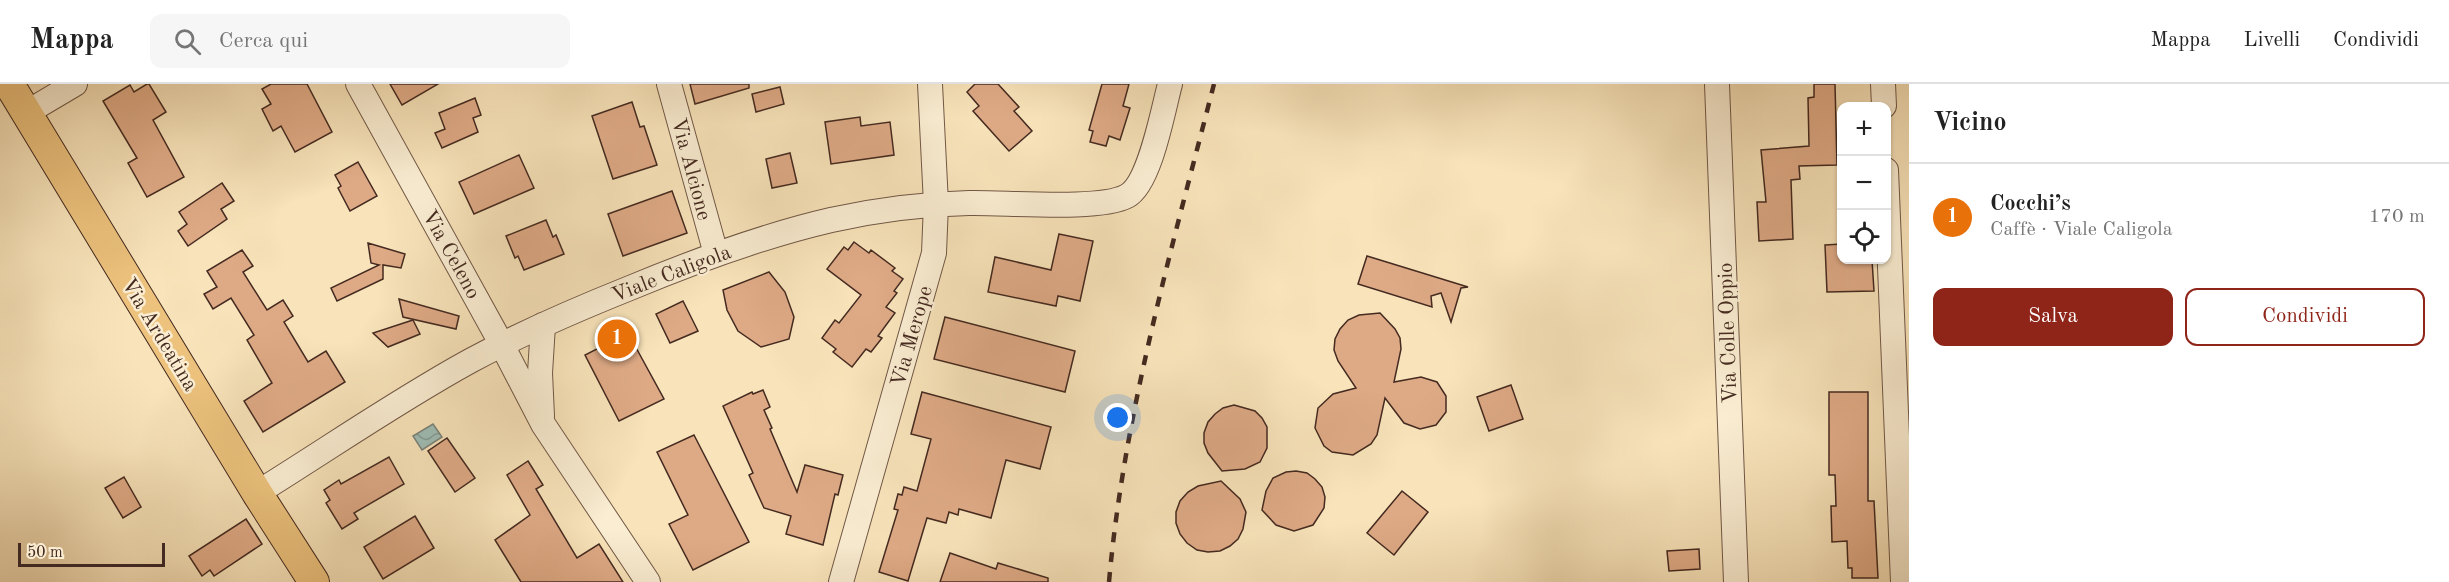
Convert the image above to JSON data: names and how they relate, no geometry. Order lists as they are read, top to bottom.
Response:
{
  "streets": {
    "main road": ["Via Ardeatina"],
    "street": [
      "Via Alcione",
      "Via Celeno",
      "Viale Caligola",
      "Via Colle Oppio",
      "Via Merope"
    ]
  },
  "crossings": [
    ["Via Alcione", "Viale Caligola"],
    ["Via Celeno", "Viale Caligola"],
    ["Viale Caligola", "Via Ardeatina"],
    ["Viale Caligola", "Via Merope"]
  ],
  "scale_bar": "50 m",
  "page": {
    "header": "Mappa",
    "search": "Cerca qui",
    "nav": ["Mappa", "Livelli", "Condividi"],
    "heading": "Vicino",
    "map_buttons": ["+", "−"],
    "list": [
      {
        "mark": "1",
        "name": "Cocchi’s",
        "note": "Caffè · Viale Caligola",
        "value": "170 m"
      }
    ],
    "buttons": ["Salva", "Condividi"],
    "pins": "1",
    "scale": "50 m"
  }
}
